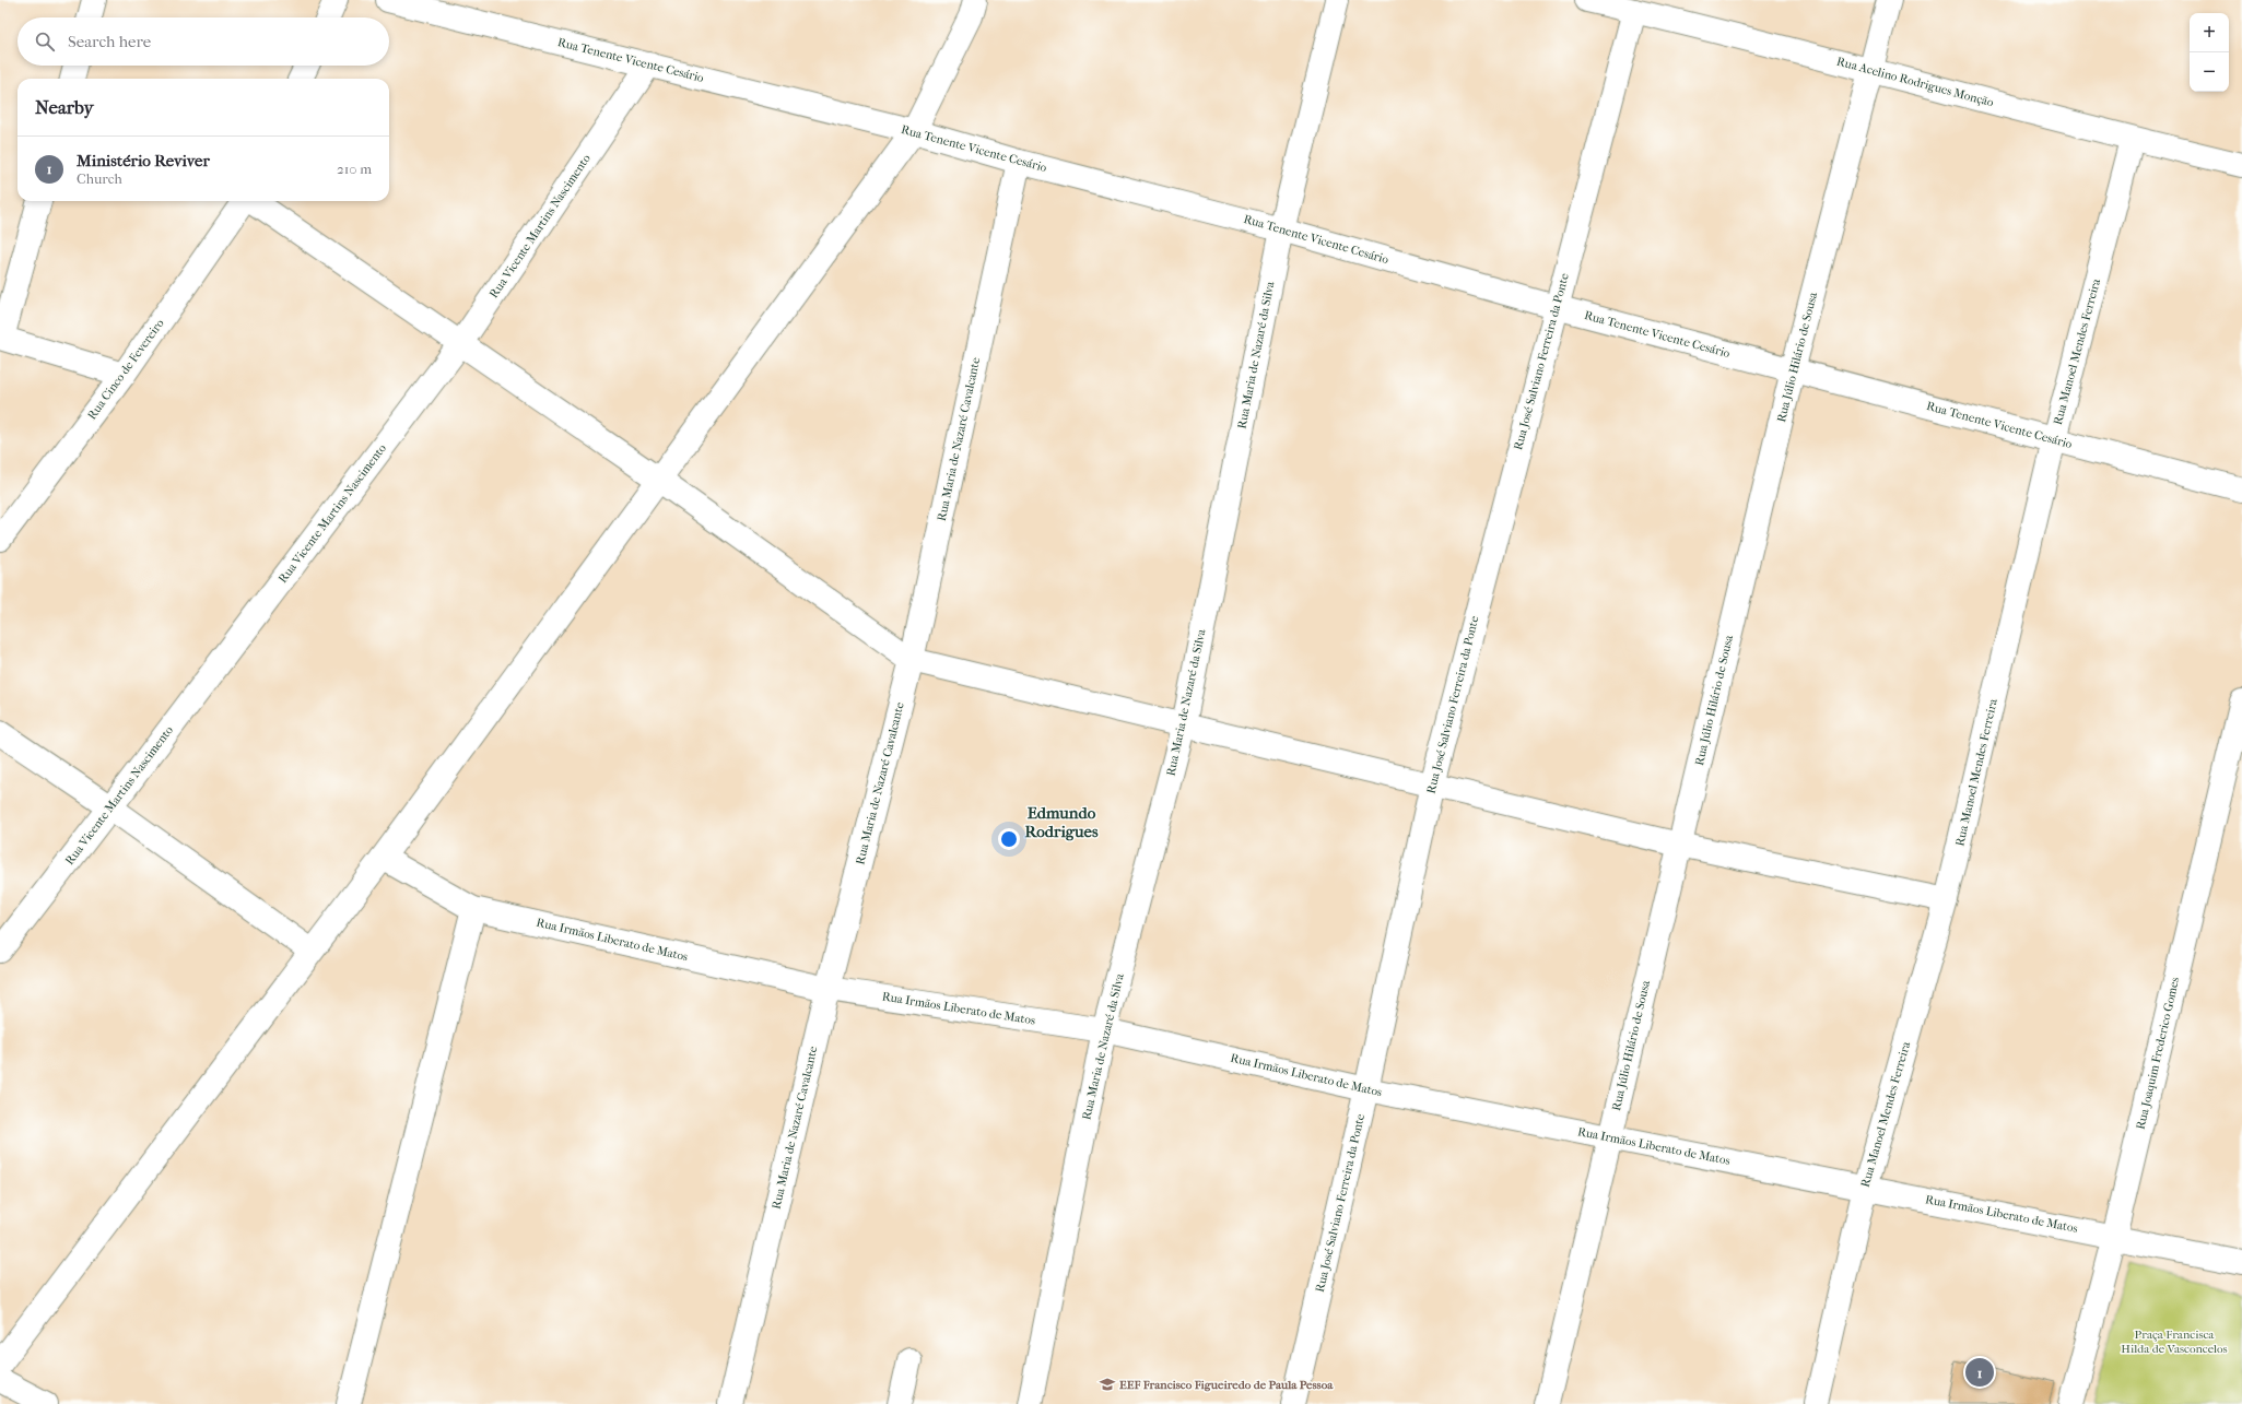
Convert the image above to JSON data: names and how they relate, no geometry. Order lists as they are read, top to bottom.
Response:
{
  "streets": {
    "street": [
      "Rua Tenente Vicente Cesário",
      "Rua Acelino Rodrigues Monção",
      "Rua Vicente Martins Nascimento",
      "Rua Manoel Mendes Ferreira",
      "Rua Maria de Nazaré da Silva",
      "Rua Júlio Hilário de Sousa",
      "Rua José Salviano Ferreira da Ponte",
      "Rua Cinco de Fevereiro",
      "Rua Maria de Nazaré Cavalcante",
      "Rua Irmãos Liberato de Matos",
      "Rua Joaquim Frederico Gomes"
    ]
  },
  "crossings": [
    ["Rua Tenente Vicente Cesário", "Rua Vicente Martins Nascimento"],
    ["Rua Tenente Vicente Cesário", "Rua Manoel Mendes Ferreira"],
    ["Rua Tenente Vicente Cesário", "Rua Maria de Nazaré da Silva"],
    ["Rua Tenente Vicente Cesário", "Rua Júlio Hilário de Sousa"],
    ["Rua Tenente Vicente Cesário", "Rua José Salviano Ferreira da Ponte"],
    ["Rua Tenente Vicente Cesário", "Rua Maria de Nazaré Cavalcante"],
    ["Rua Acelino Rodrigues Monção", "Rua Manoel Mendes Ferreira"],
    ["Rua Acelino Rodrigues Monção", "Rua Júlio Hilário de Sousa"],
    ["Rua Acelino Rodrigues Monção", "Rua José Salviano Ferreira da Ponte"],
    ["Rua Manoel Mendes Ferreira", "Rua Irmãos Liberato de Matos"],
    ["Rua Maria de Nazaré da Silva", "Rua Irmãos Liberato de Matos"],
    ["Rua Júlio Hilário de Sousa", "Rua Irmãos Liberato de Matos"],
    ["Rua José Salviano Ferreira da Ponte", "Rua Irmãos Liberato de Matos"],
    ["Rua Maria de Nazaré Cavalcante", "Rua Irmãos Liberato de Matos"],
    ["Rua Irmãos Liberato de Matos", "Rua Joaquim Frederico Gomes"]
  ],
  "districts": ["Edmundo Rodrigues"],
  "parks": ["Praça Francisca Hilda de Vasconcelos"],
  "places": {
    "school or university": ["EEF Francisco Figueiredo de Paula Pessoa"]
  },
  "page": {
    "map_buttons": ["+", "−"],
    "search": "Search here",
    "heading": "Nearby",
    "list": [
      {
        "mark": "1",
        "name": "Ministério Reviver",
        "note": "Church",
        "value": "210 m"
      }
    ],
    "pins": "1"
  }
}
